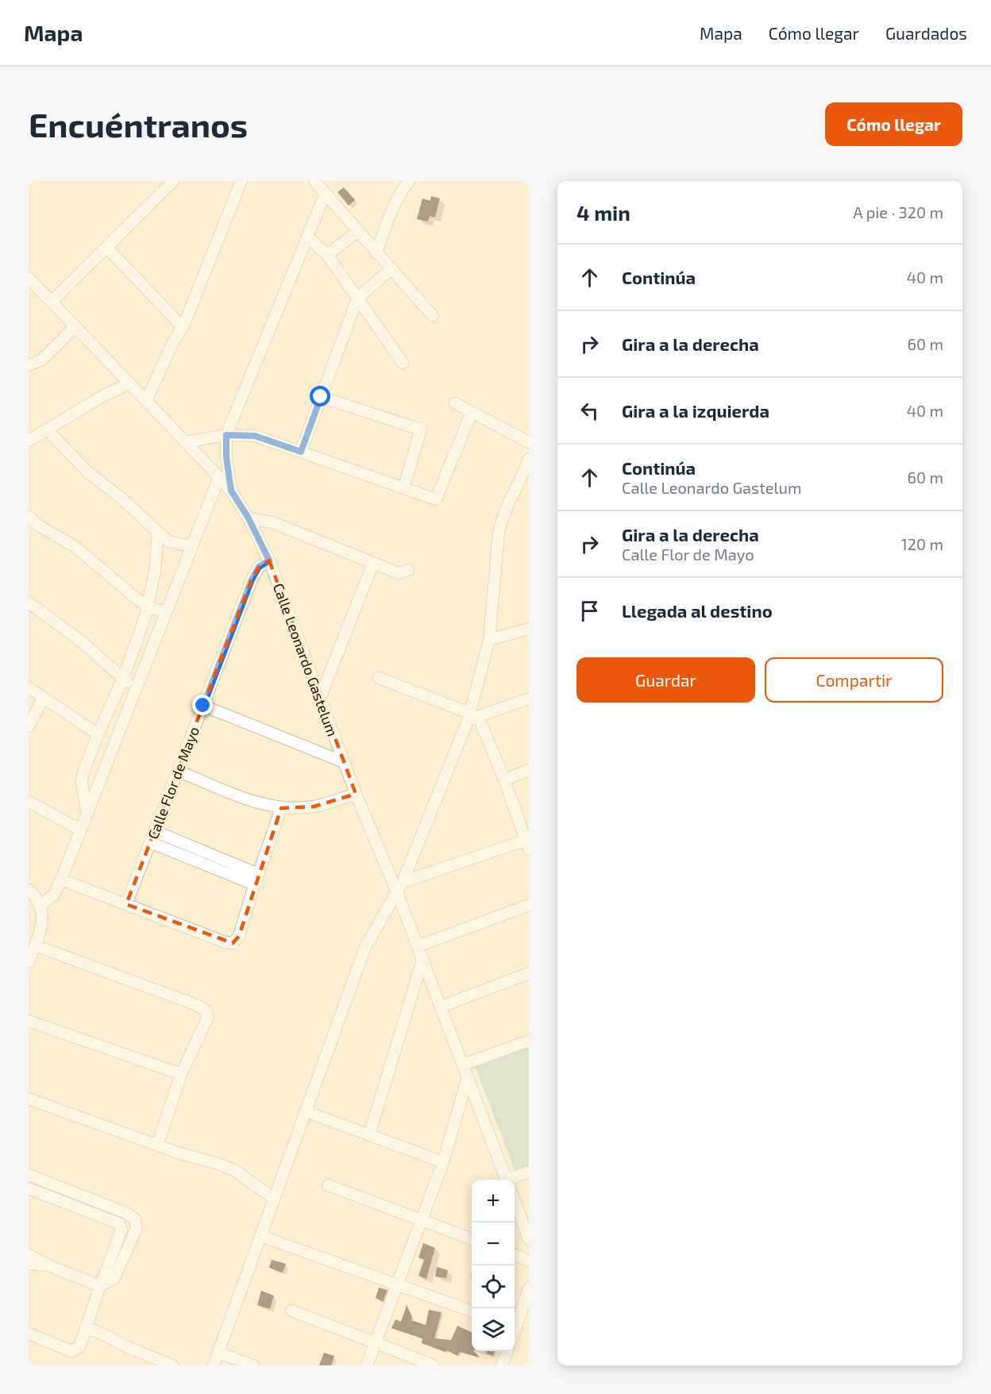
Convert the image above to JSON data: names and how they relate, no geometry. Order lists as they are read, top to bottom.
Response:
{
  "streets": {
    "street": ["Calle Leonardo Gastelum", "Calle Flor de Mayo"]
  },
  "crossings": [
    ["Calle Leonardo Gastelum", "Calle Flor de Mayo"]
  ],
  "page": {
    "header": "Mapa",
    "nav": ["Mapa", "Cómo llegar", "Guardados"],
    "buttons": [
      "Cómo llegar",
      ["Guardar", "Compartir"]
    ],
    "title": "Encuéntranos",
    "heading": ["4 min", "A pie · 320 m"],
    "list": [
      ["Continúa", "40 m"],
      ["Gira a la derecha", "60 m"],
      ["Gira a la izquierda", "40 m"],
      ["Continúa", "Calle Leonardo Gastelum", "60 m"],
      ["Gira a la derecha", "Calle Flor de Mayo", "120 m"],
      "Llegada al destino"
    ],
    "map_buttons": ["+", "−"]
  }
}
